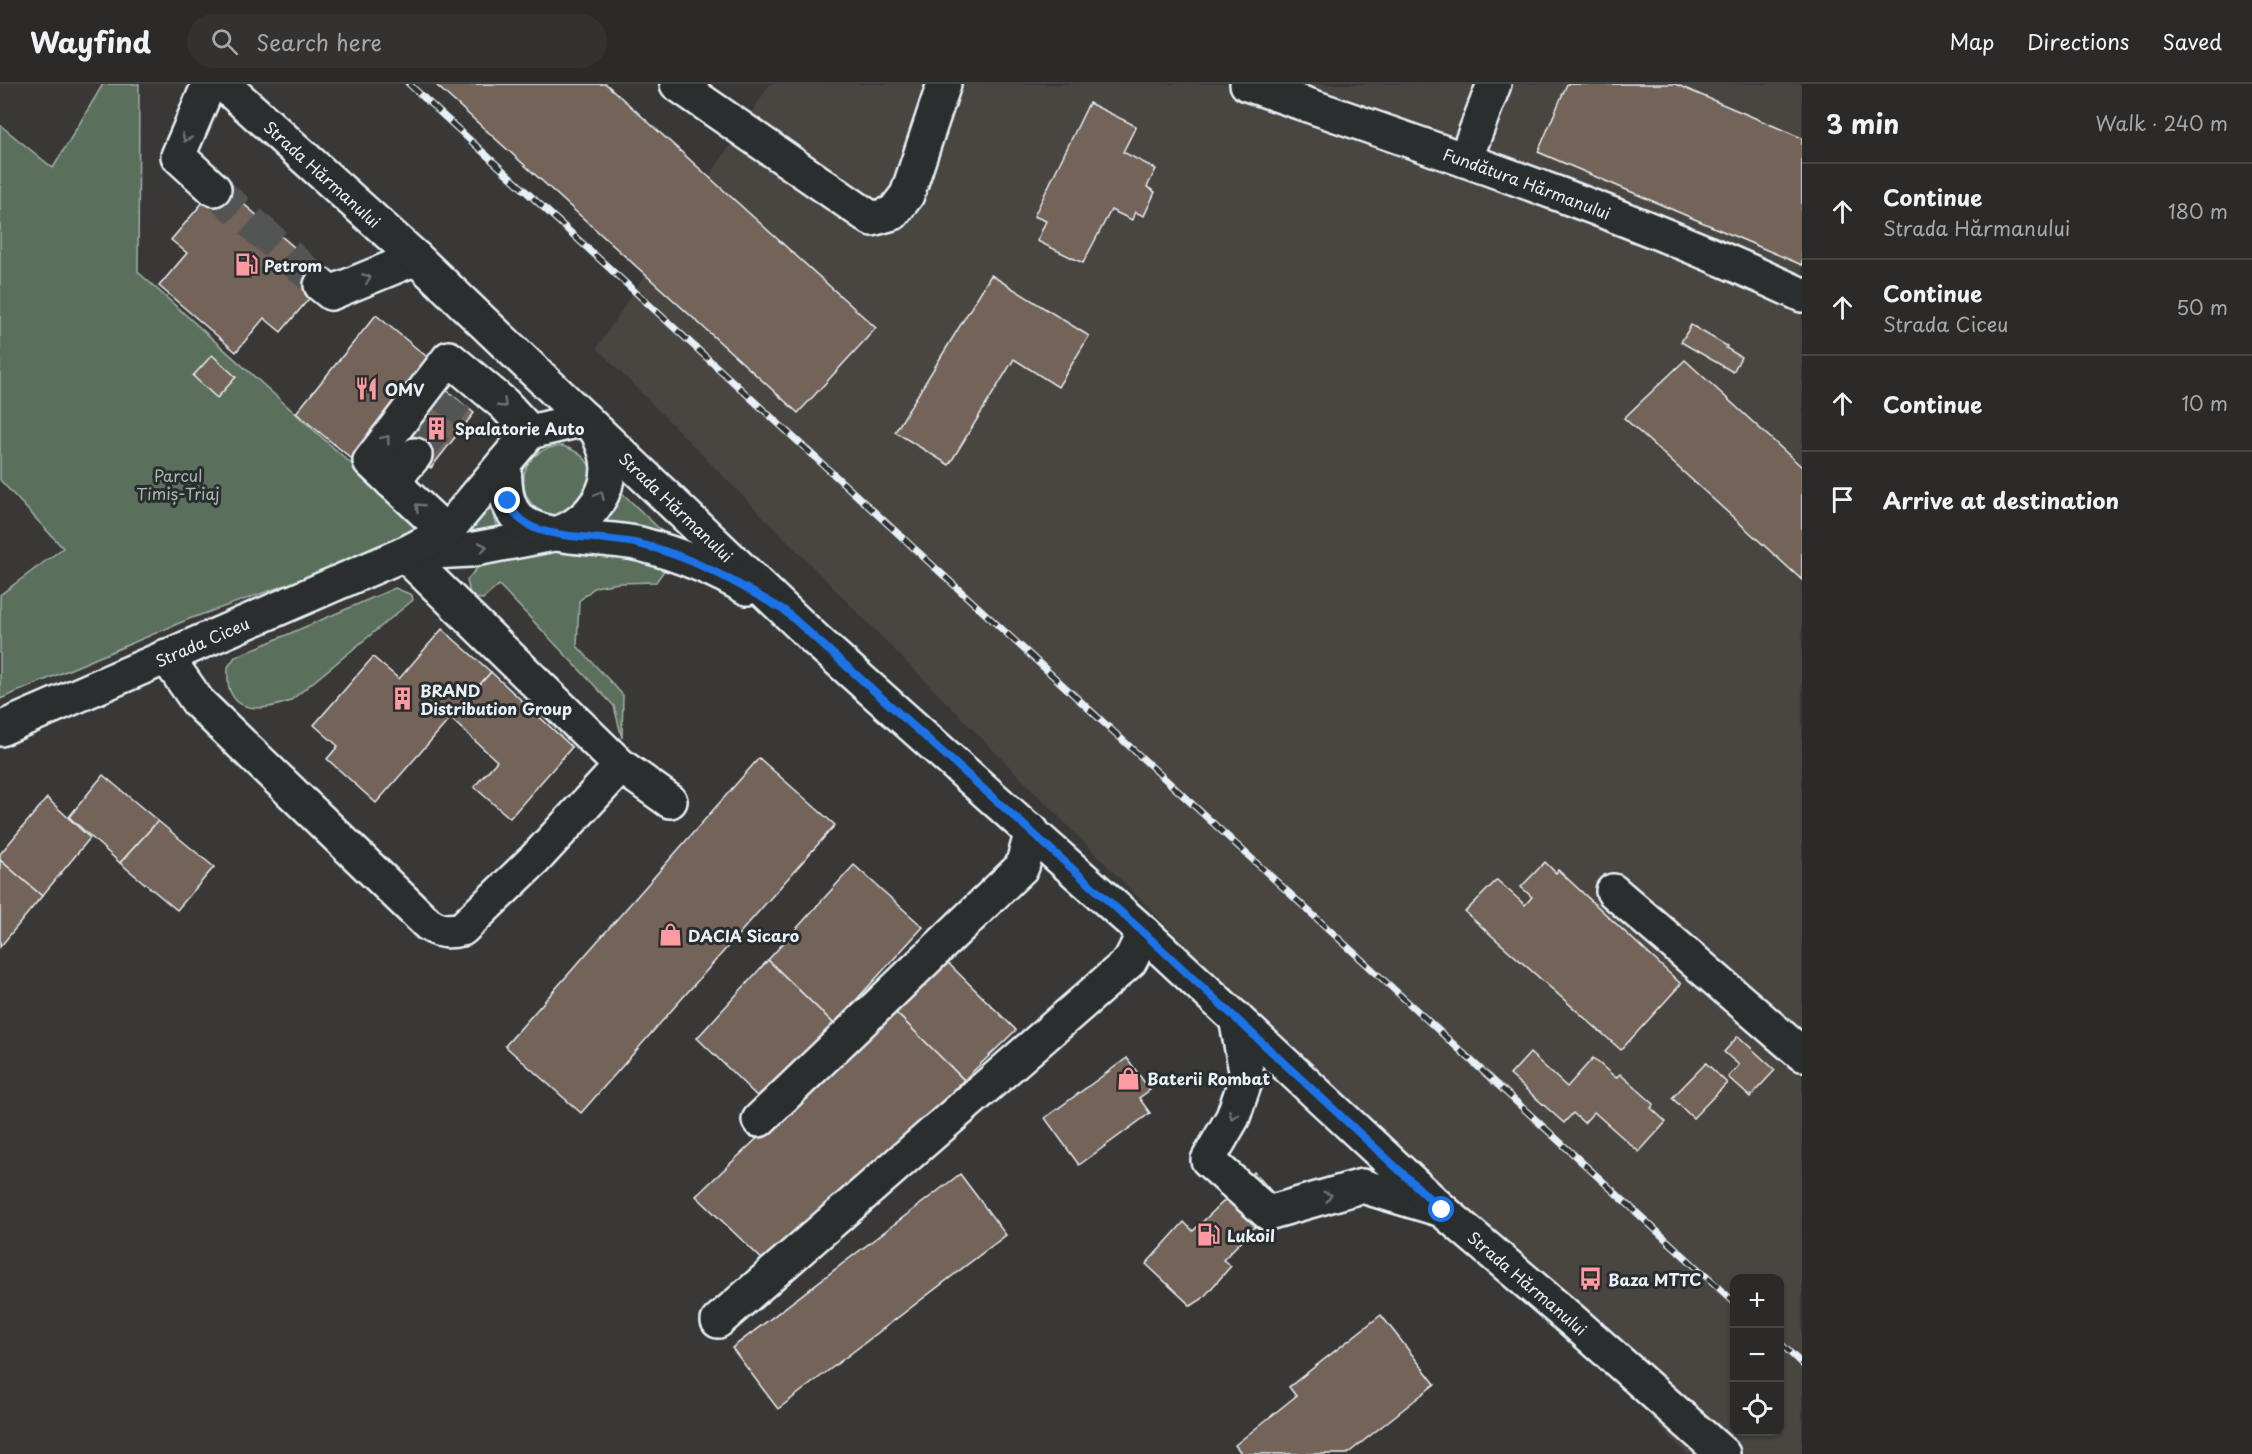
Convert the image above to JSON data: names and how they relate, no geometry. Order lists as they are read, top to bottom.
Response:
{
  "streets": {
    "main road": ["Strada Hărmanului", "Fundătura Hărmanului", "Strada Ciceu"]
  },
  "crossings": [
    ["Strada Hărmanului", "Strada Ciceu"]
  ],
  "parks": ["Parcul Timiș-Triaj"],
  "places": {
    "fuel station": ["Petrom", "Lukoil"],
    "restaurant": ["OMV"],
    "building": ["Spalatorie Auto", "BRAND Distribution Group"],
    "shop": ["DACIA Sicaro", "Baterii Rombat"],
    "bus stop": ["Baza MTTC"]
  },
  "page": {
    "header": "Wayfind",
    "search": "Search here",
    "nav": ["Map", "Directions", "Saved"],
    "heading": ["3 min", "Walk · 240 m"],
    "list": [
      ["Continue", "Strada Hărmanului", "180 m"],
      ["Continue", "Strada Ciceu", "50 m"],
      ["Continue", "10 m"],
      "Arrive at destination"
    ],
    "map_buttons": ["+", "−"]
  }
}
